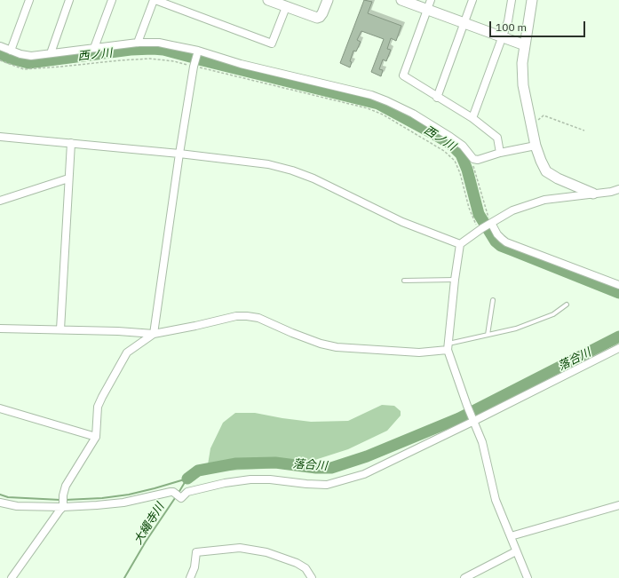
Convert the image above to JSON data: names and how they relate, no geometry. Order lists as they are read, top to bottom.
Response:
{
  "water": ["西ノ川", "落合川", "大縄寺川"],
  "scale_bar": "100 m"
}
